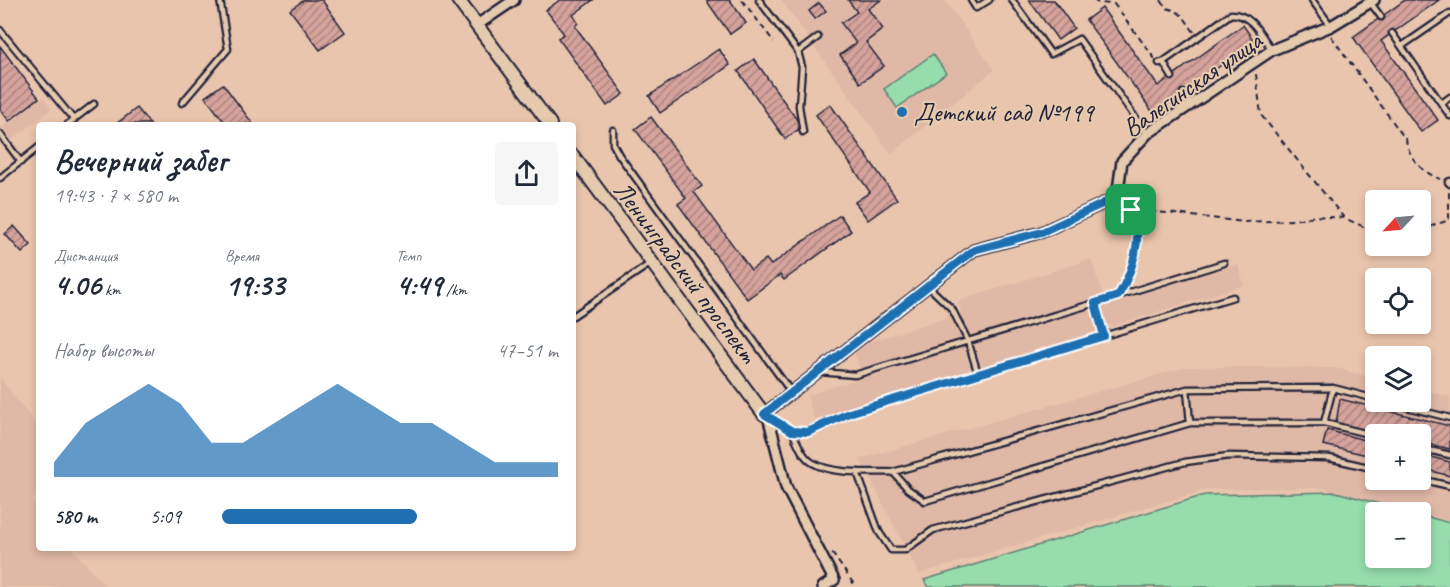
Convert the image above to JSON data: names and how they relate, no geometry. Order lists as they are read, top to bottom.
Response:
{
  "streets": {
    "street": ["Валегинская улица", "Ленинградский проспект"]
  },
  "places": ["Детский сад №199"],
  "north": "bottom left",
  "page": {
    "heading": ["Вечерний забег", "19:43 · 7 × 580 m"],
    "map_buttons": ["+", "−"],
    "stats": [
      ["Дистанция", "4.06 km"],
      ["Время", "19:33"],
      ["Темп", "4:49 /km"]
    ],
    "chart": ["Набор высоты", "47–51 m"],
    "list": [
      {
        "name": "580 m",
        "note": "5:09"
      }
    ]
  }
}
